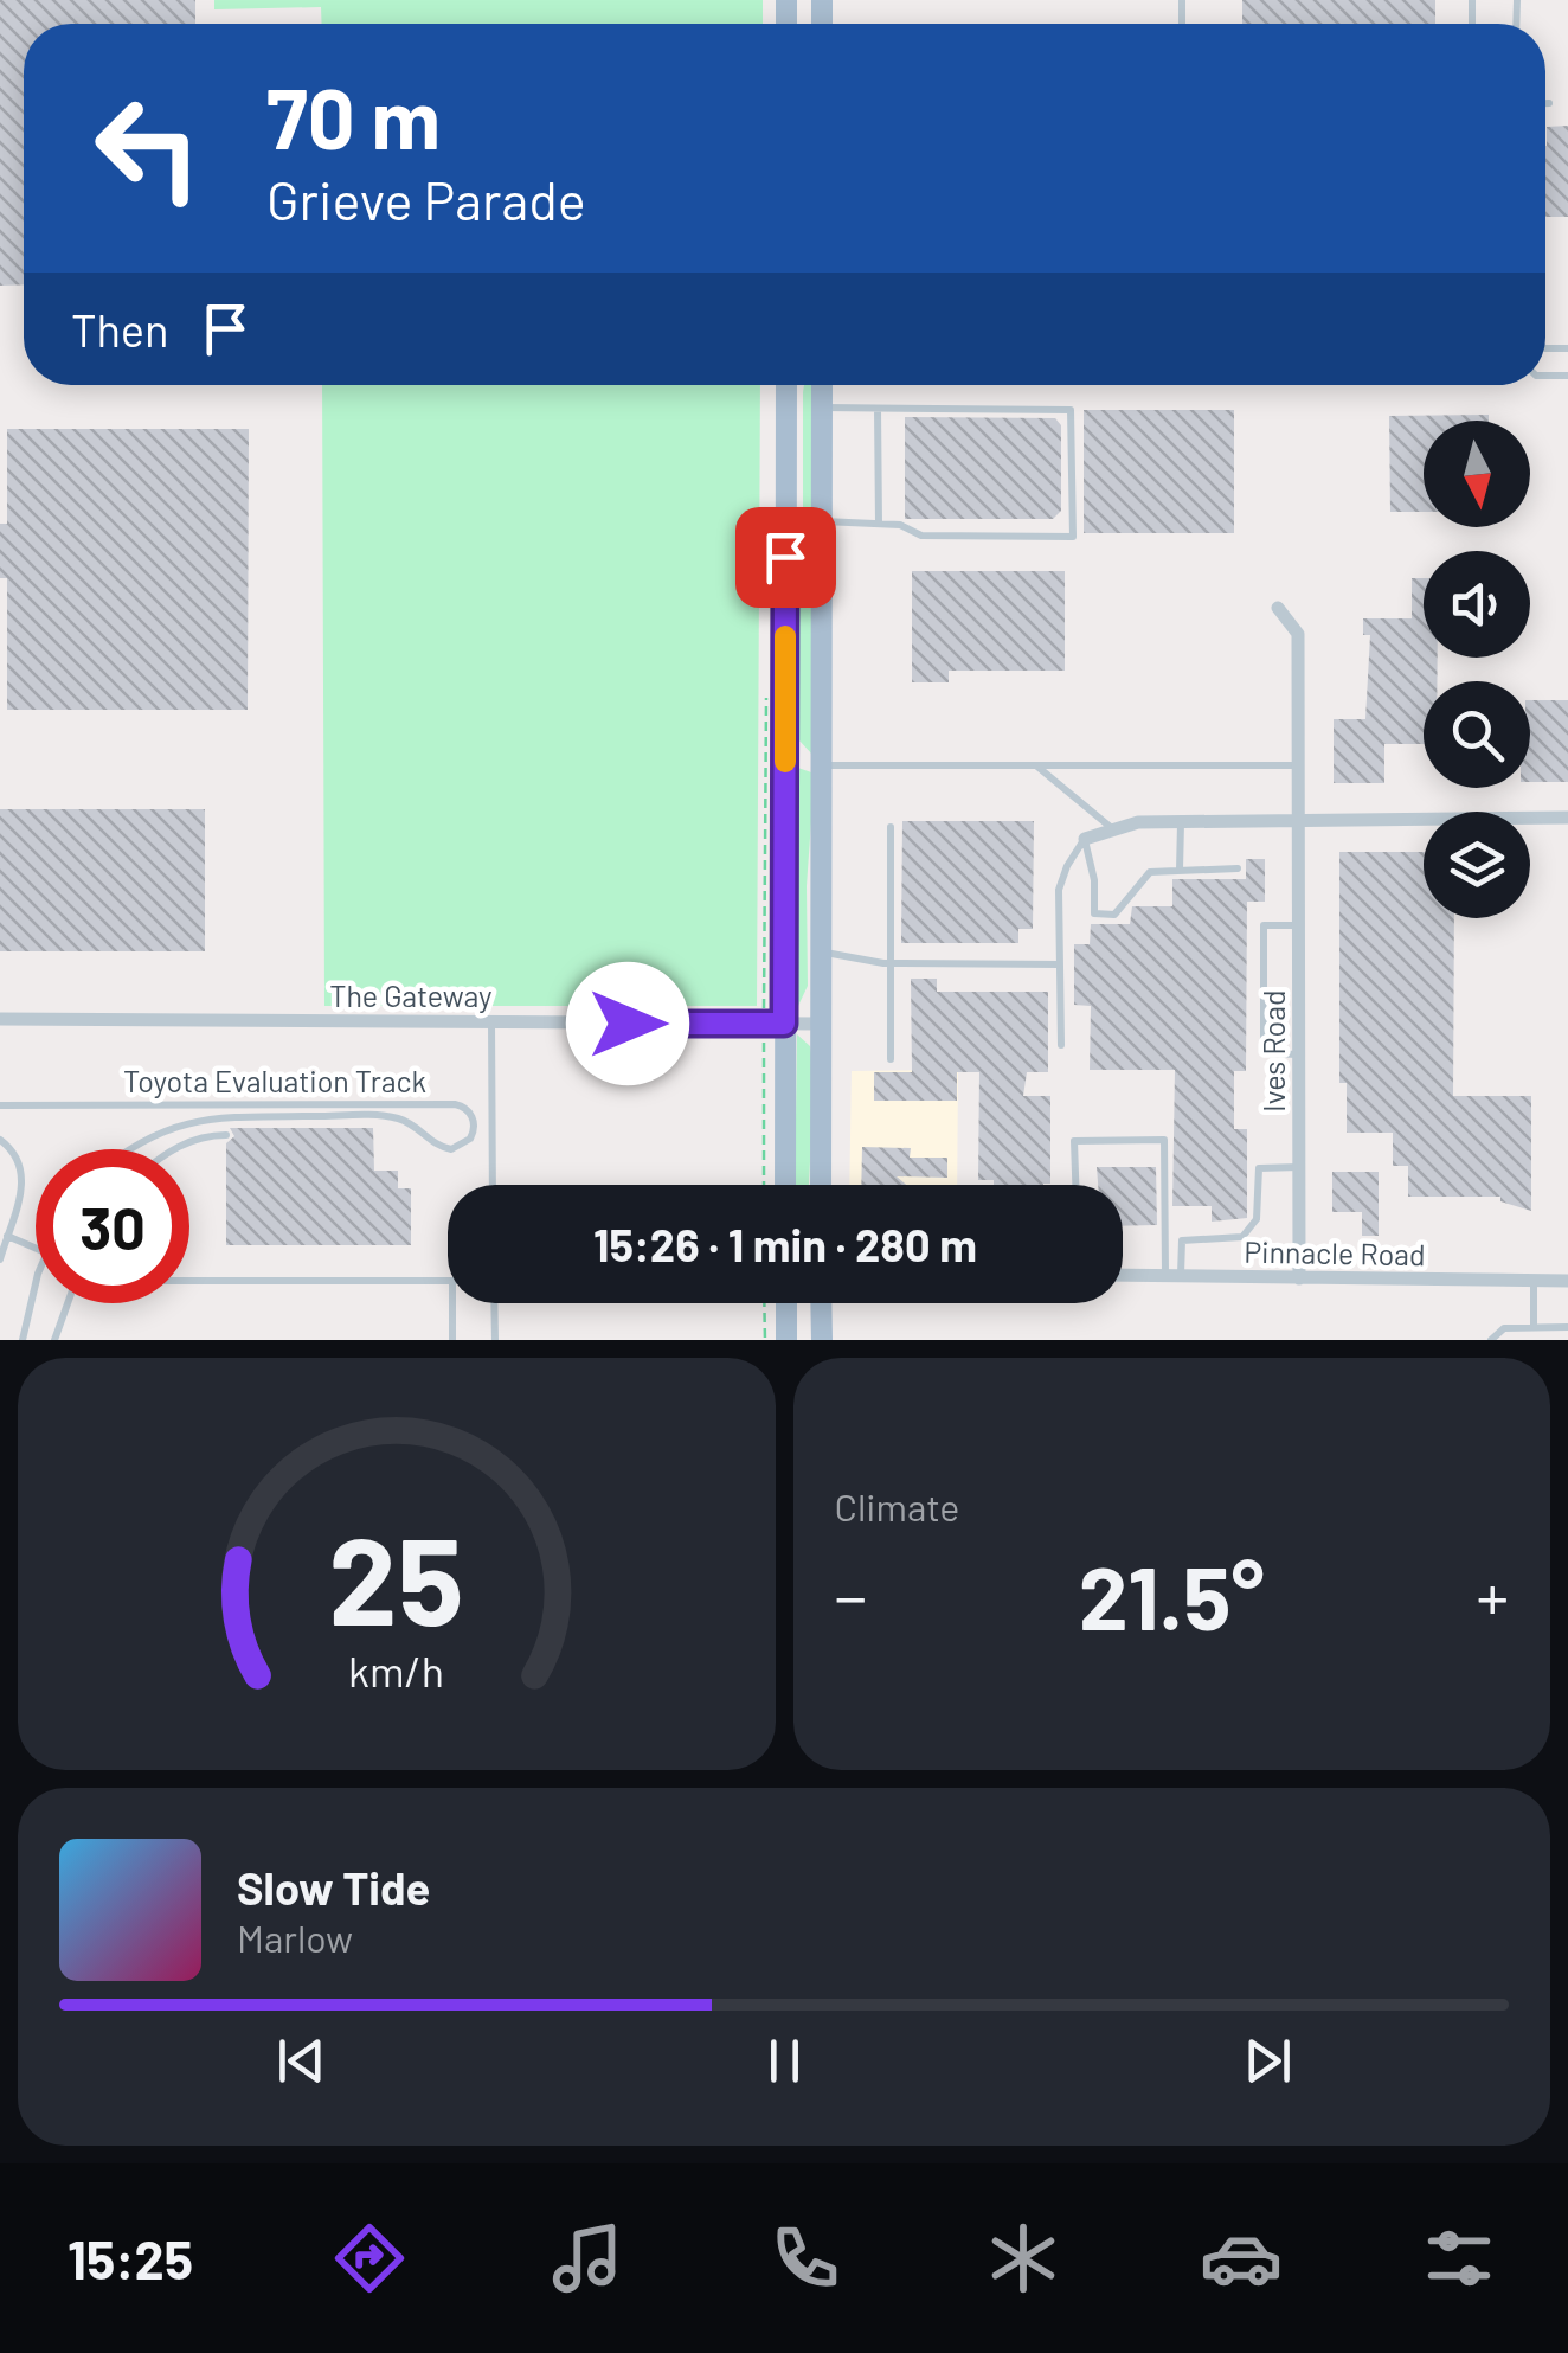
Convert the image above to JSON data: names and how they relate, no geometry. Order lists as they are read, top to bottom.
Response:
{
  "streets": {
    "street": ["The Gateway", "Ives Road", "Pinnacle Road"],
    "lane": ["Toyota Evaluation Track"]
  },
  "crossings": [
    ["Ives Road", "Pinnacle Road"]
  ],
  "north": "bottom",
  "page": {
    "turn": ["70 m", "Grieve Parade"],
    "then": "Then",
    "limit": "30",
    "trip": "15:26 · 1 min · 280 m",
    "tile": "Climate",
    "heat": ["−", "21.5°", "+"],
    "song": ["Slow Tide", "Marlow"],
    "tabs": "15:25",
    "gauge": ["25", "km/h"]
  }
}
